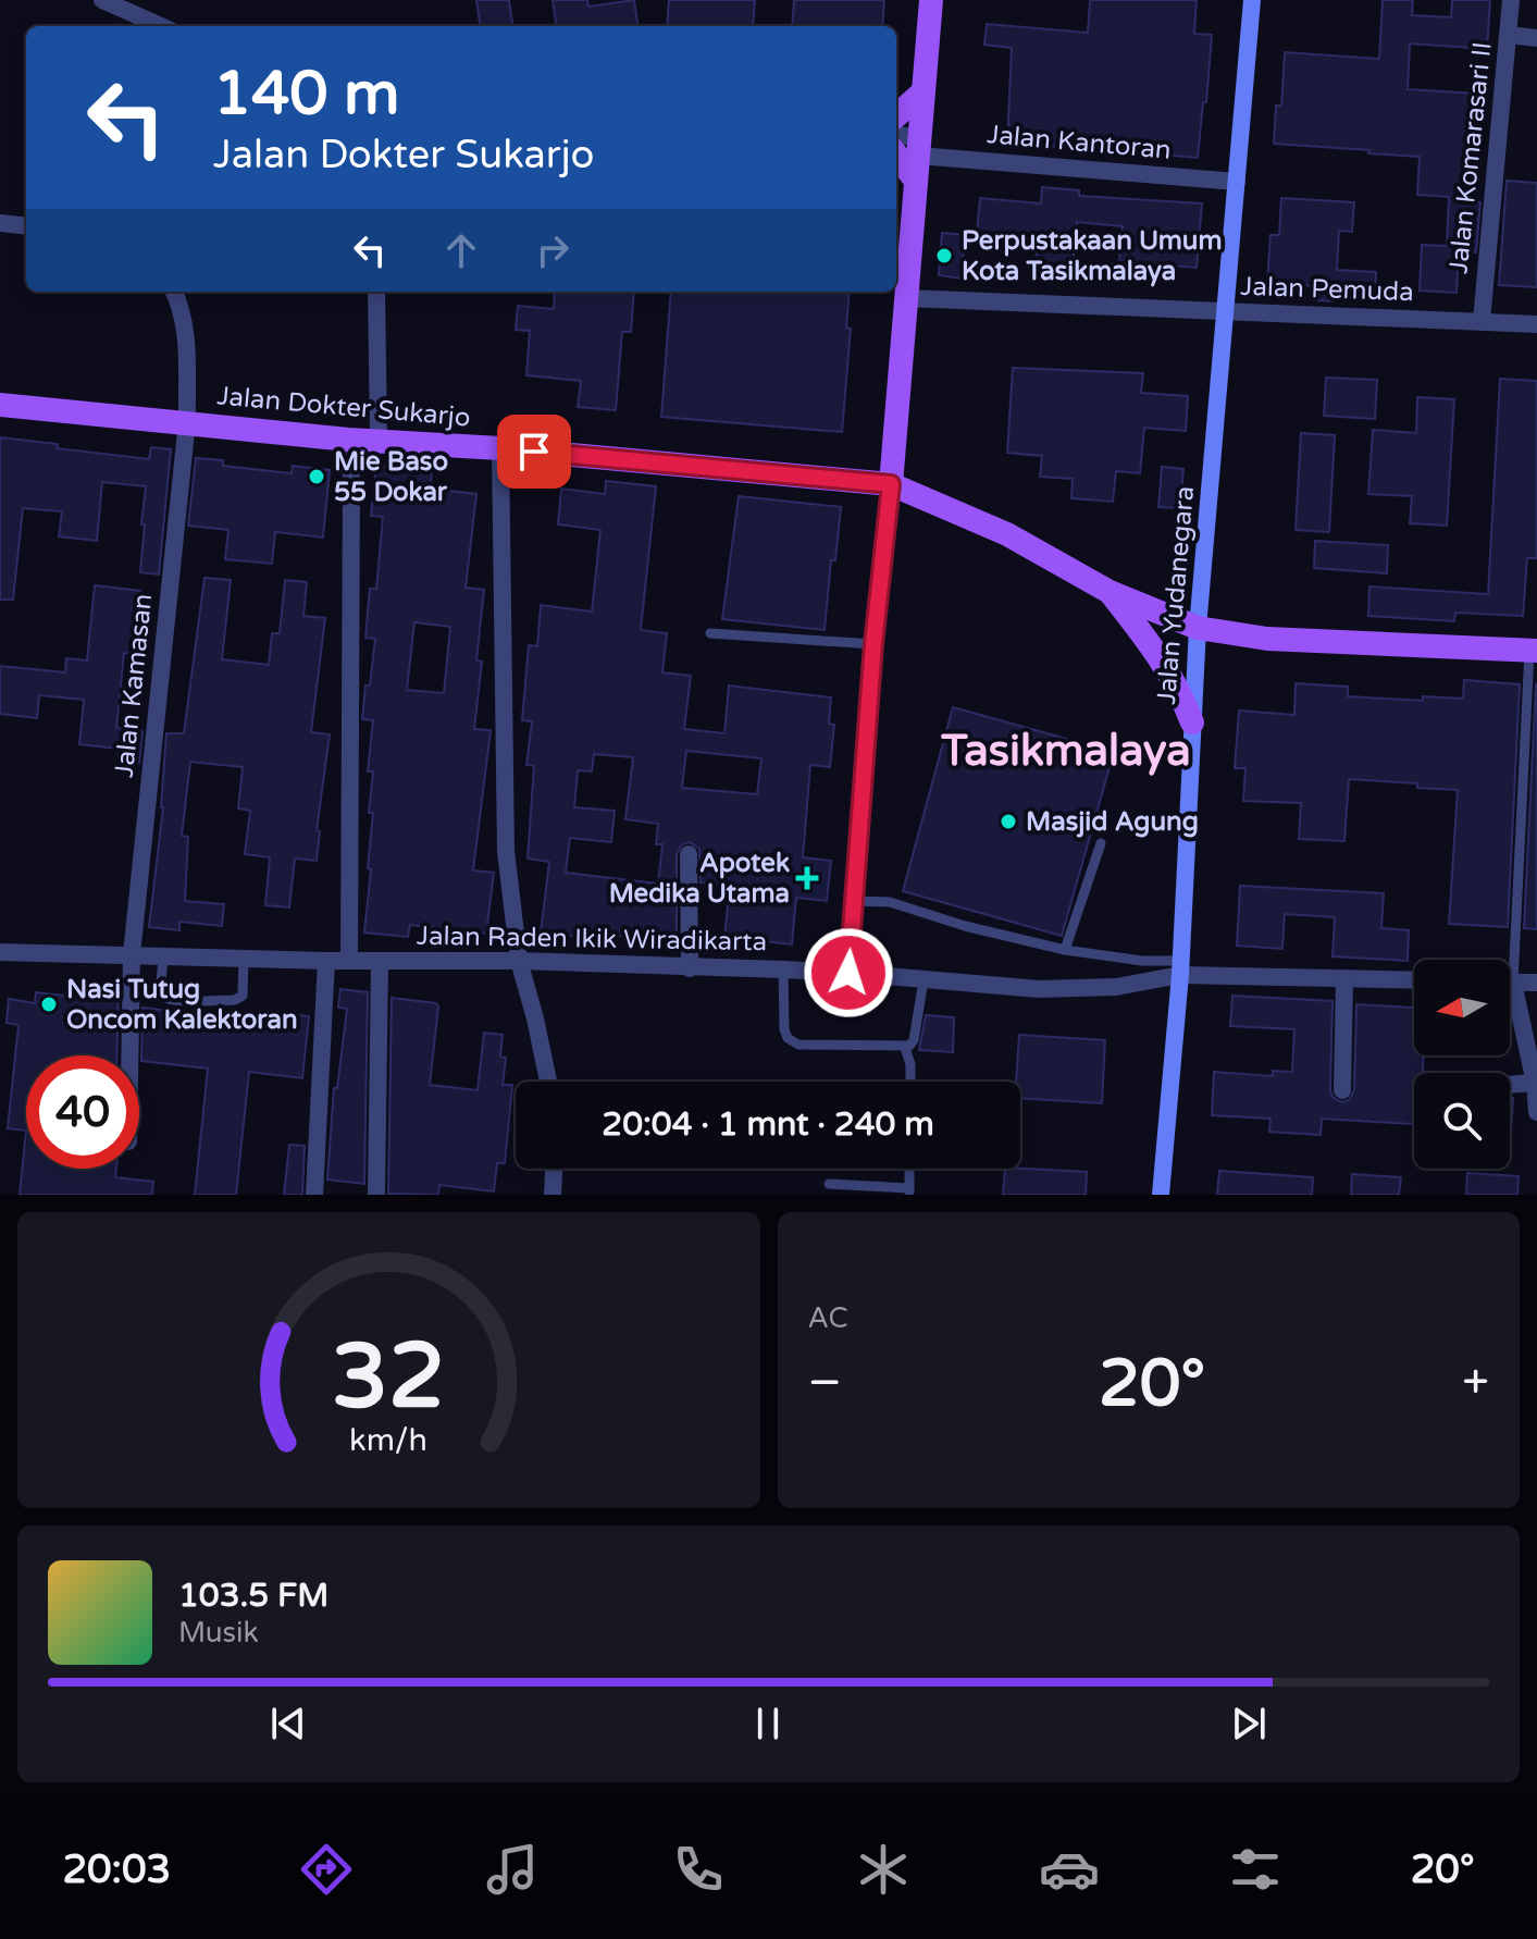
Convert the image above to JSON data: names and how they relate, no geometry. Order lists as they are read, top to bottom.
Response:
{
  "streets": {
    "main road": ["Jalan Dokter Sukarjo", "Jalan Yudanegara"],
    "street": [
      "Jalan Kantoran",
      "Jalan Komarasari II",
      "Jalan Pemuda",
      "Jalan Kamasan",
      "Jalan Raden Ikik Wiradikarta"
    ]
  },
  "crossings": [
    ["Jalan Kantoran", "Jalan Yudanegara"],
    ["Jalan Komarasari II", "Jalan Pemuda"],
    ["Jalan Pemuda", "Jalan Yudanegara"],
    ["Jalan Dokter Sukarjo", "Jalan Kamasan"],
    ["Jalan Yudanegara", "Jalan Raden Ikik Wiradikarta"],
    ["Jalan Kamasan", "Jalan Raden Ikik Wiradikarta"]
  ],
  "districts": ["Tasikmalaya"],
  "places": {
    "other": [
      "Perpustakaan Umum Kota Tasikmalaya",
      "Mie Baso 55 Dokar",
      "Masjid Agung",
      "Nasi Tutug Oncom Kalektoran"
    ],
    "health": ["Apotek Medika Utama"]
  },
  "north": "left",
  "page": {
    "turn": ["140 m", "Jalan Dokter Sukarjo"],
    "limit": "40",
    "trip": "20:04 · 1 mnt · 240 m",
    "tile": "AC",
    "heat": ["−", "20°", "+"],
    "song": ["103.5 FM", "Musik"],
    "tabs": ["20:03", "20°"],
    "gauge": ["32", "km/h"]
  }
}
